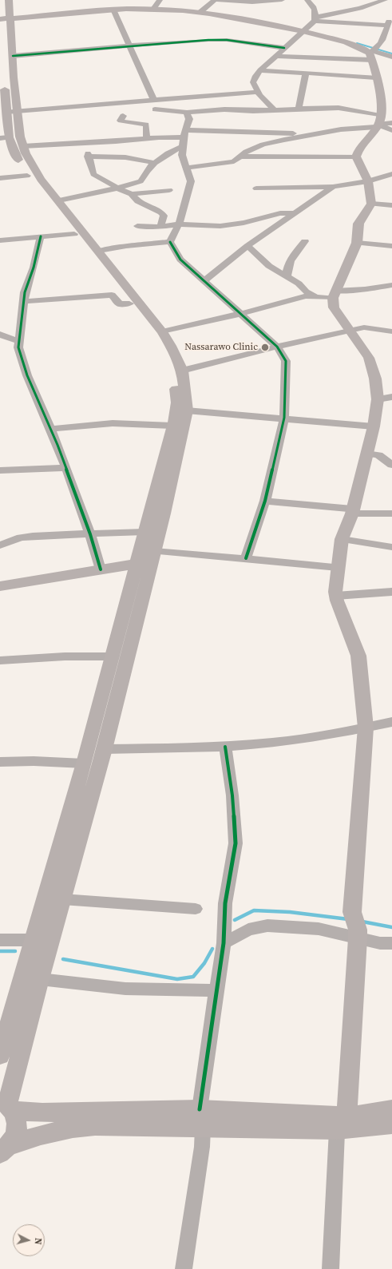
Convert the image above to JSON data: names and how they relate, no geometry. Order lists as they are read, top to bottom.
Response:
{
  "places": ["Nassarawo Clinic"],
  "north": "right"
}
